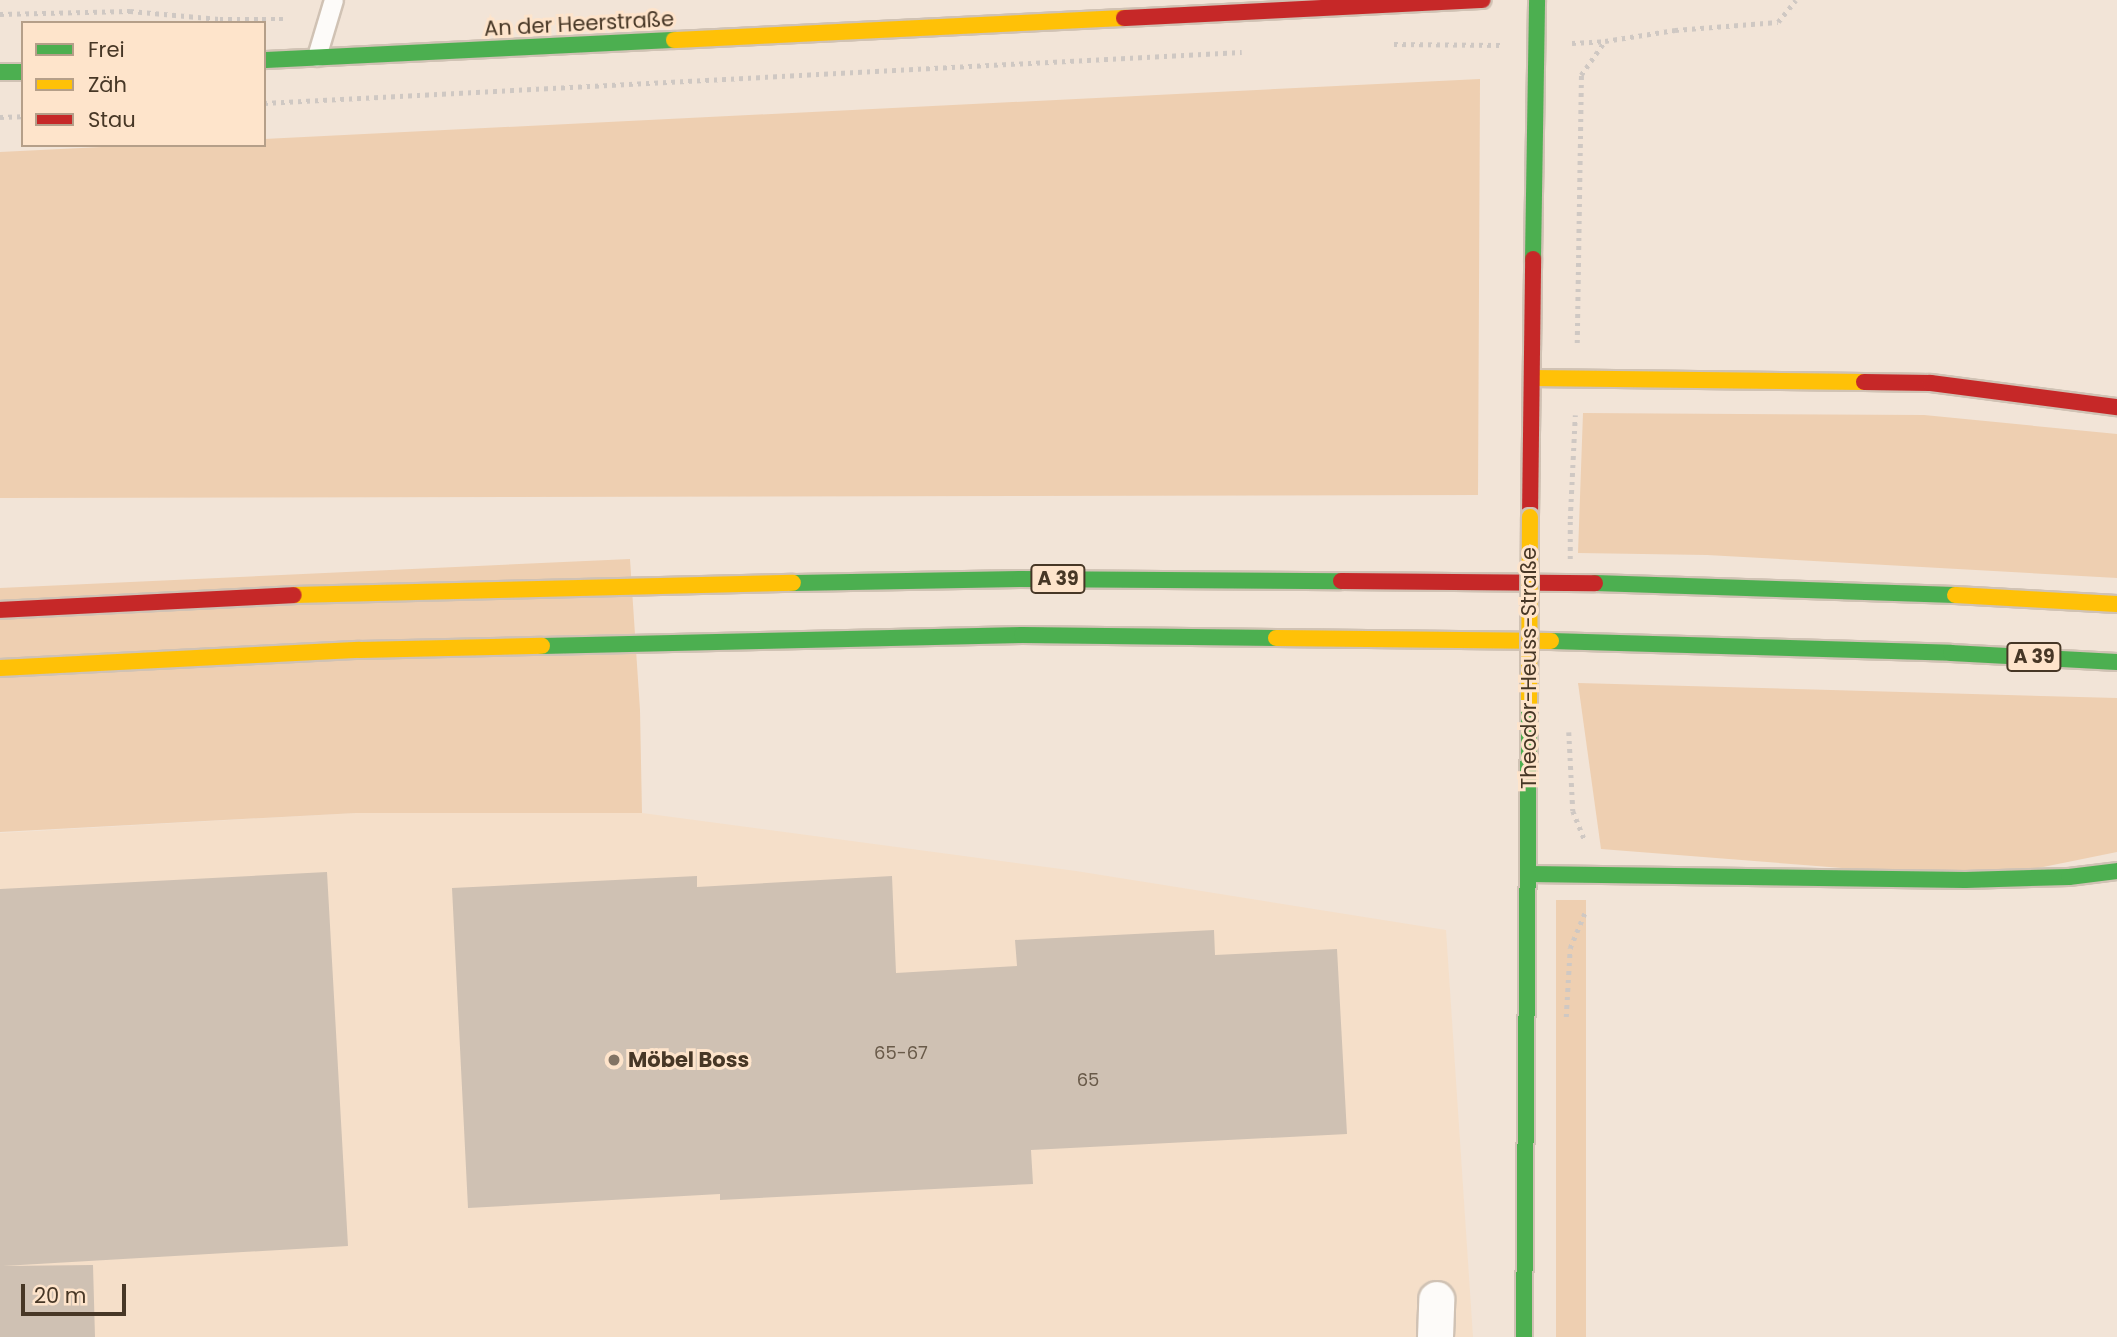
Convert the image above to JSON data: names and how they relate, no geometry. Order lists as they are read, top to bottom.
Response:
{
  "streets": {
    "main road": ["An der Heerstraße", "A 39", "Theodor-Heuss-Straße"]
  },
  "places": ["Möbel Boss"],
  "house_numbers": ["65-67", "65"],
  "legend": ["Frei", "Zäh", "Stau"],
  "scale_bar": "20 m"
}
